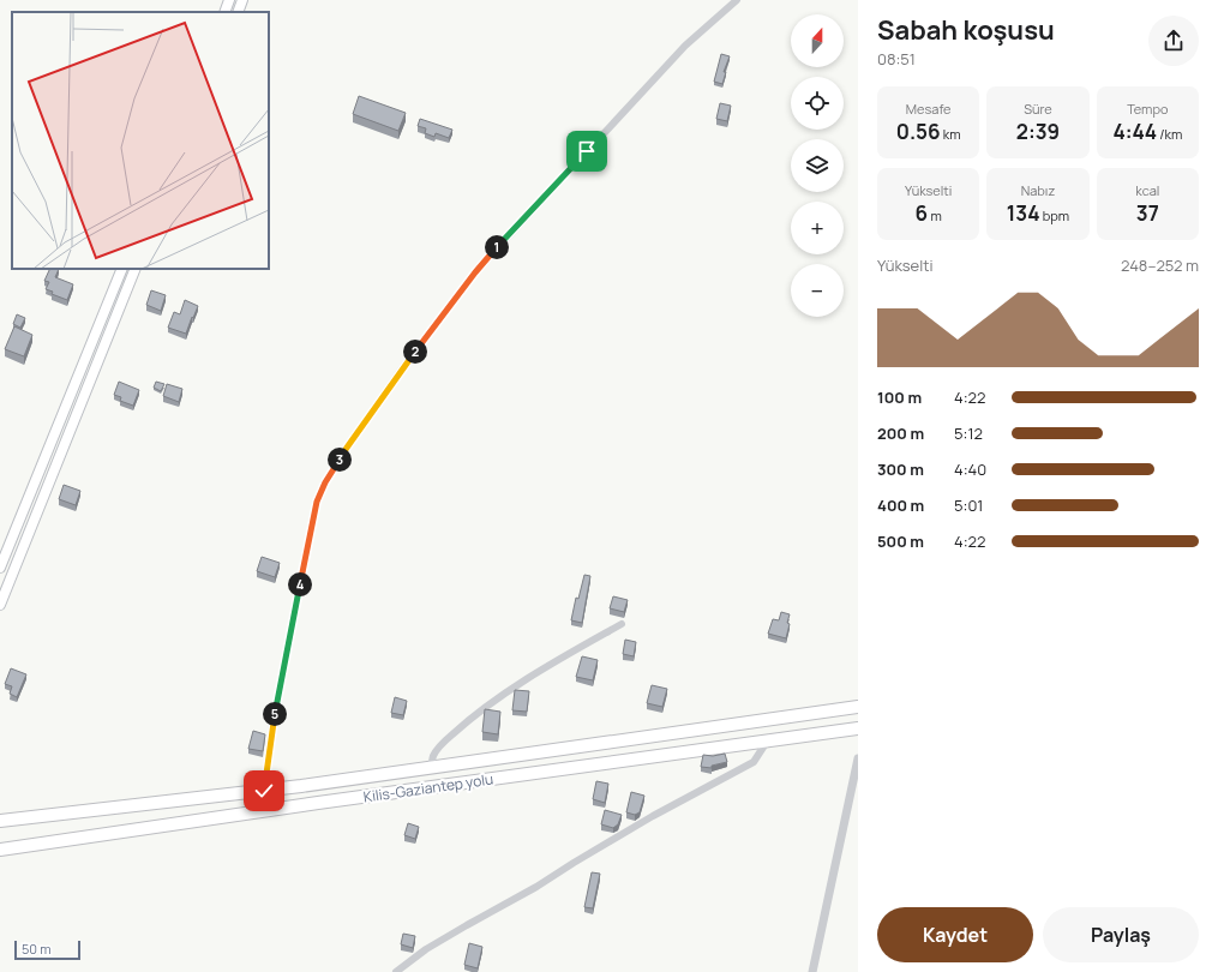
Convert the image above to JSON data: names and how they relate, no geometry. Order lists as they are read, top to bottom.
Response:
{
  "streets": {
    "highway": ["Kilis-Gaziantep yolu"]
  },
  "scale_bar": "50 m",
  "north": "top",
  "page": {
    "heading": ["Sabah koşusu", "08:51"],
    "map_buttons": ["+", "−"],
    "stats": [
      ["Mesafe", "0.56 km"],
      ["Süre", "2:39"],
      ["Tempo", "4:44 /km"],
      ["Yükselti", "6 m"],
      ["Nabız", "134 bpm"],
      ["kcal", "37"]
    ],
    "pins": [
      "1",
      "2",
      "3",
      "4",
      "5"
    ],
    "chart": ["Yükselti", "248–252 m"],
    "list": [
      {
        "name": "100 m",
        "note": "4:22"
      },
      {
        "name": "200 m",
        "note": "5:12"
      },
      {
        "name": "300 m",
        "note": "4:40"
      },
      {
        "name": "400 m",
        "note": "5:01"
      },
      {
        "name": "500 m",
        "note": "4:22"
      }
    ],
    "buttons": ["Kaydet", "Paylaş"],
    "scale": "50 m"
  }
}
